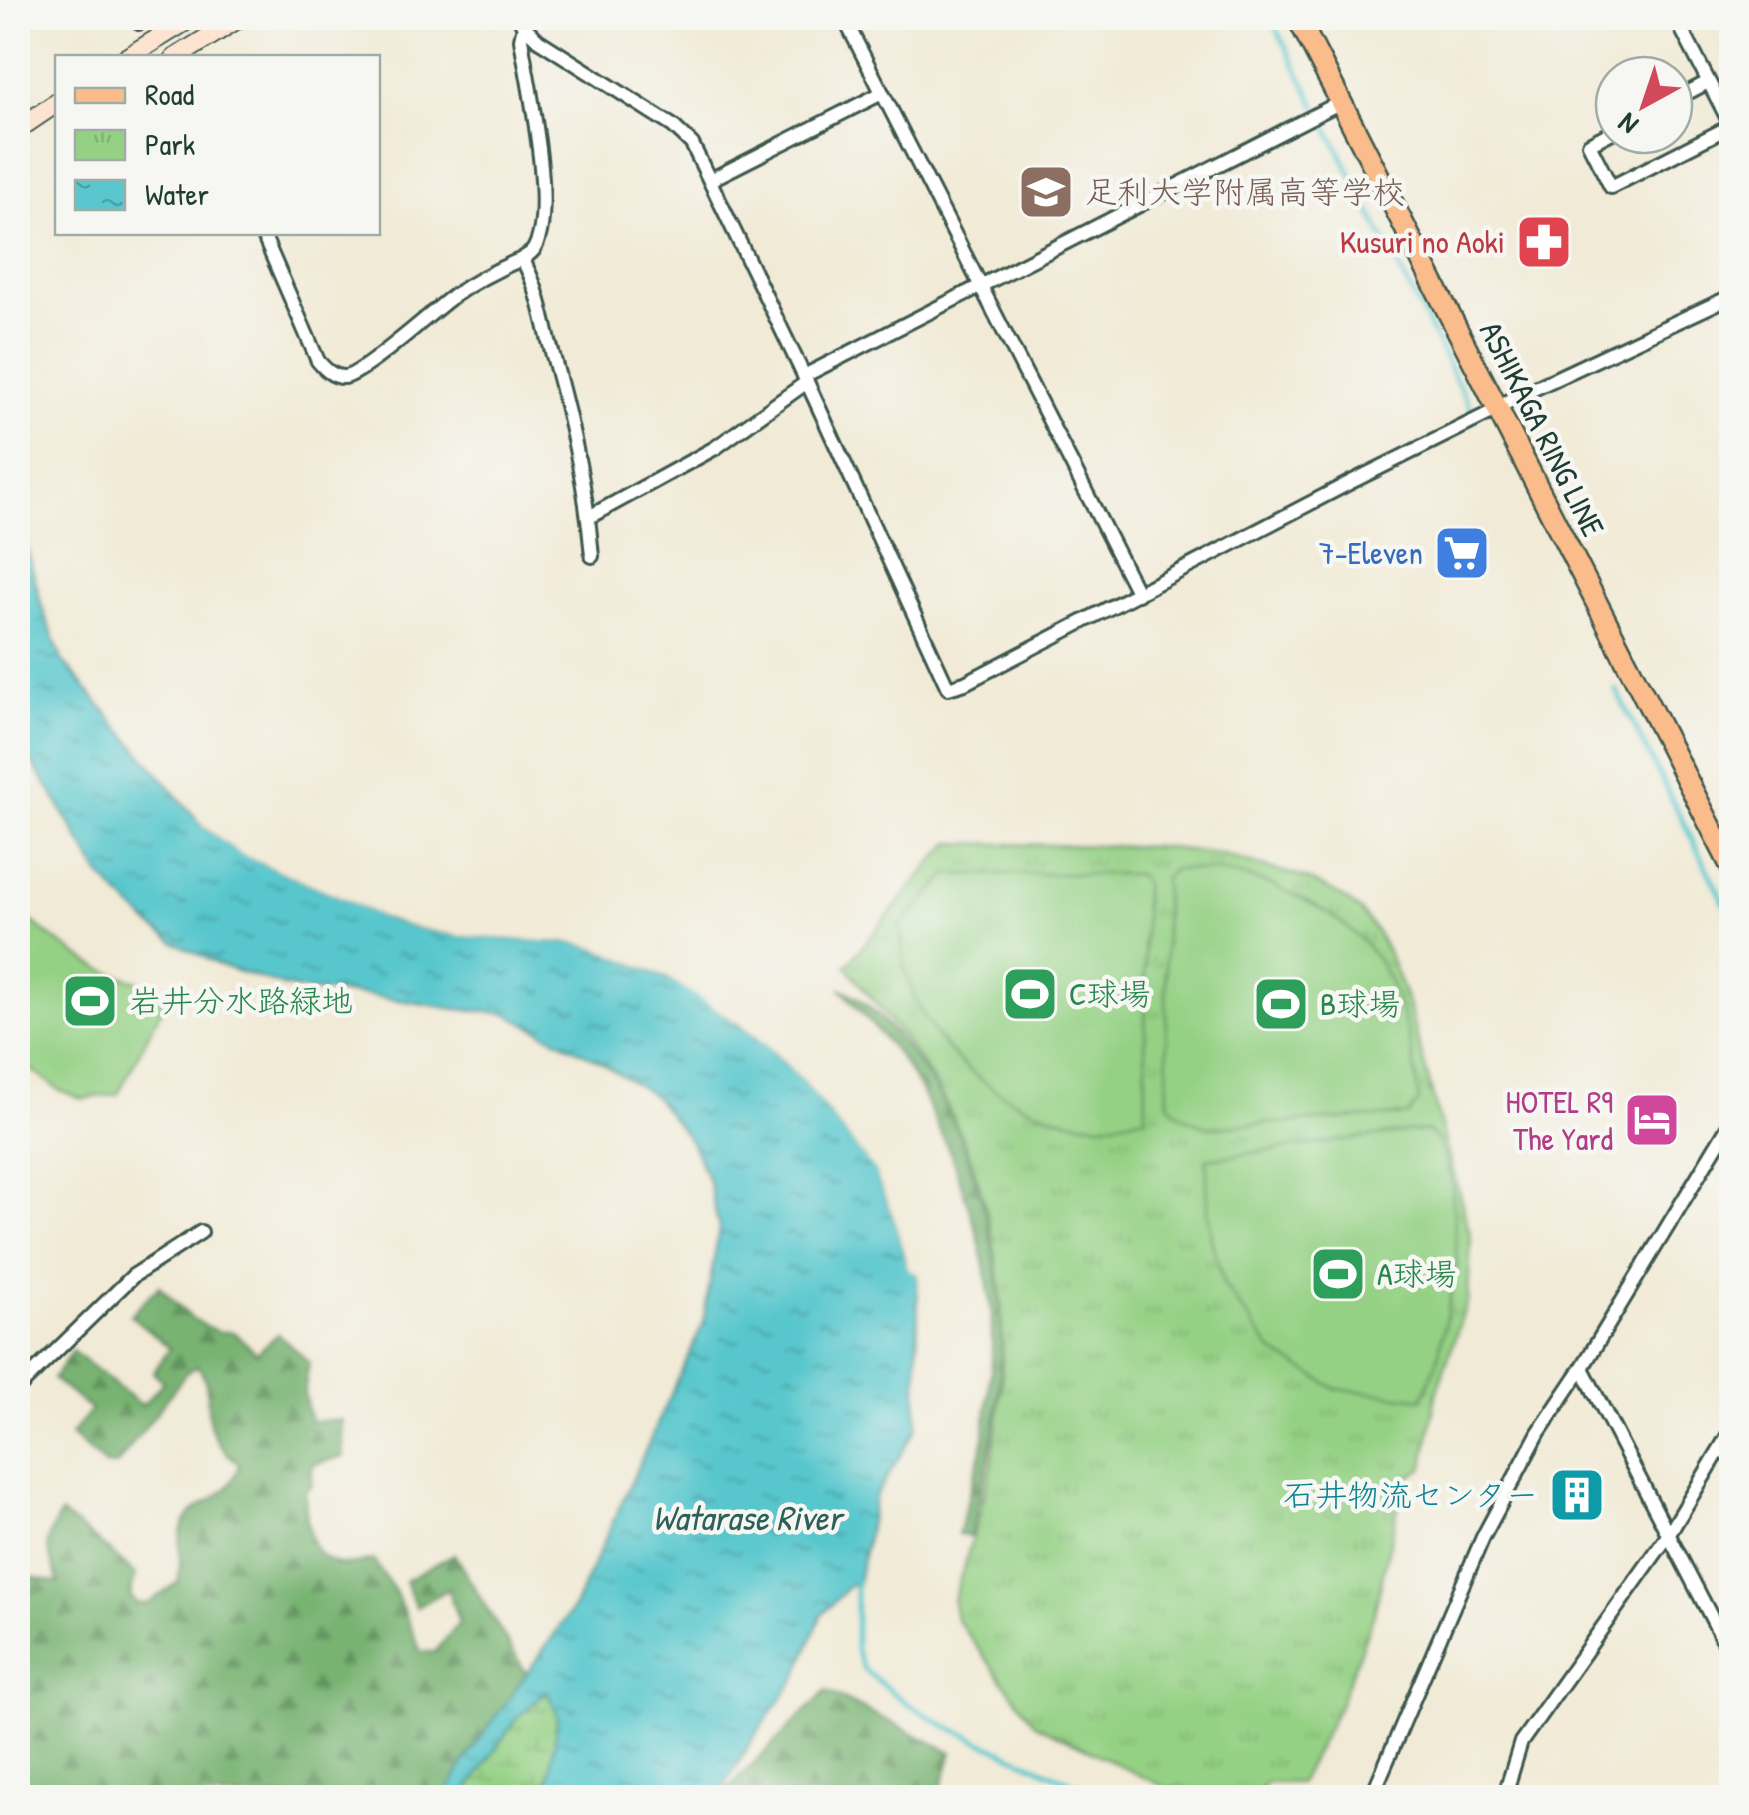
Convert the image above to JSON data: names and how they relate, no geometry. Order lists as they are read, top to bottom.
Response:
{
  "streets": {
    "main road": ["ASHIKAGA RING LINE"]
  },
  "water": ["Watarase River"],
  "places": {
    "school or university": ["足利大学附属高等学校"],
    "pharmacy": ["Kusuri no Aoki"],
    "supermarket": ["7-Eleven"],
    "sports": [
      "C球場",
      "岩井分水路緑地",
      "B球場",
      "A球場"
    ],
    "hotel": ["HOTEL R9 The Yard"],
    "building": ["石井物流センター"]
  },
  "legend": ["Road", "Park", "Water"],
  "north": "bottom left"
}
